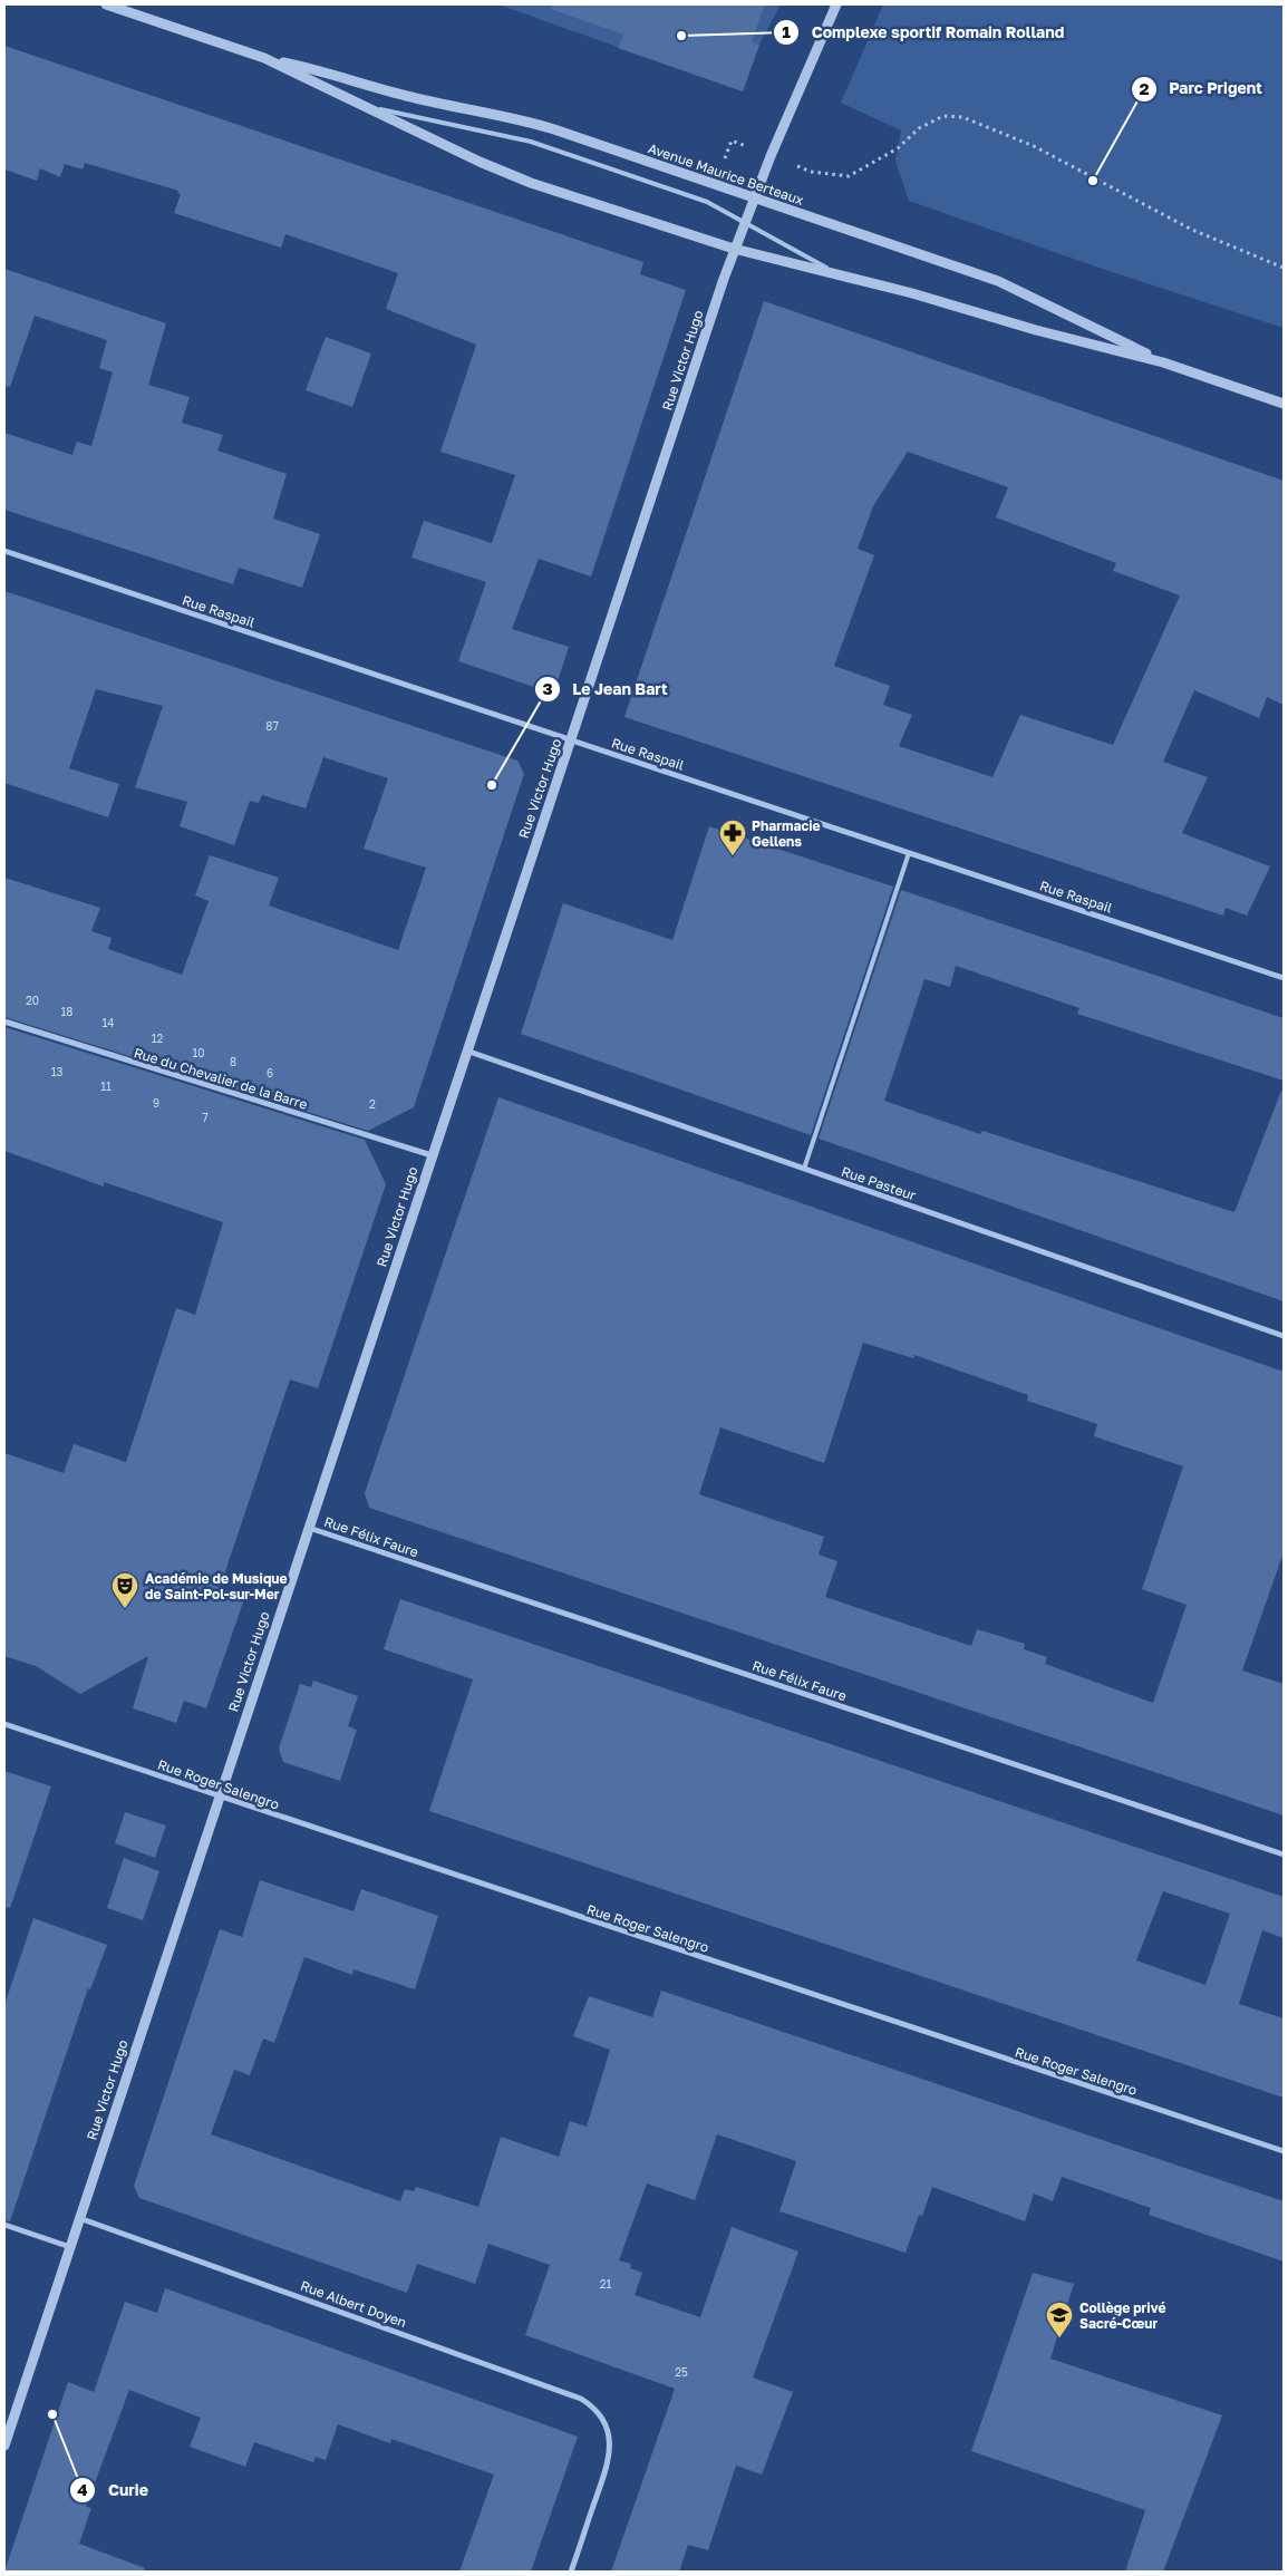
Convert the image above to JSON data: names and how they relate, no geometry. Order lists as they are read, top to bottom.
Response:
{
  "streets": {
    "street": [
      "Avenue Maurice Berteaux",
      "Rue Victor Hugo",
      "Rue Raspail",
      "Rue du Chevalier de la Barre",
      "Rue Pasteur",
      "Rue Félix Faure",
      "Rue Roger Salengro",
      "Rue Albert Doyen"
    ]
  },
  "crossings": [
    ["Avenue Maurice Berteaux", "Rue Victor Hugo"],
    ["Rue Victor Hugo", "Rue Raspail"],
    ["Rue Victor Hugo", "Rue du Chevalier de la Barre"],
    ["Rue Victor Hugo", "Rue Pasteur"],
    ["Rue Victor Hugo", "Rue Félix Faure"],
    ["Rue Victor Hugo", "Rue Roger Salengro"],
    ["Rue Victor Hugo", "Rue Albert Doyen"]
  ],
  "places": {
    "other": [
      "Complexe sportif Romain Rolland",
      "Parc Prigent",
      "Le Jean Bart",
      "Curie"
    ],
    "pharmacy": ["Pharmacie Gellens"],
    "theatre": ["Académie de Musique de Saint-Pol-sur-Mer"],
    "school or university": ["Collège privé Sacré-Cœur"]
  },
  "house_numbers": [
    "87",
    "20",
    "18",
    "14",
    "12",
    "10",
    "8",
    "13",
    "6",
    "11",
    "9",
    "2",
    "7",
    "21",
    "25"
  ]
}
